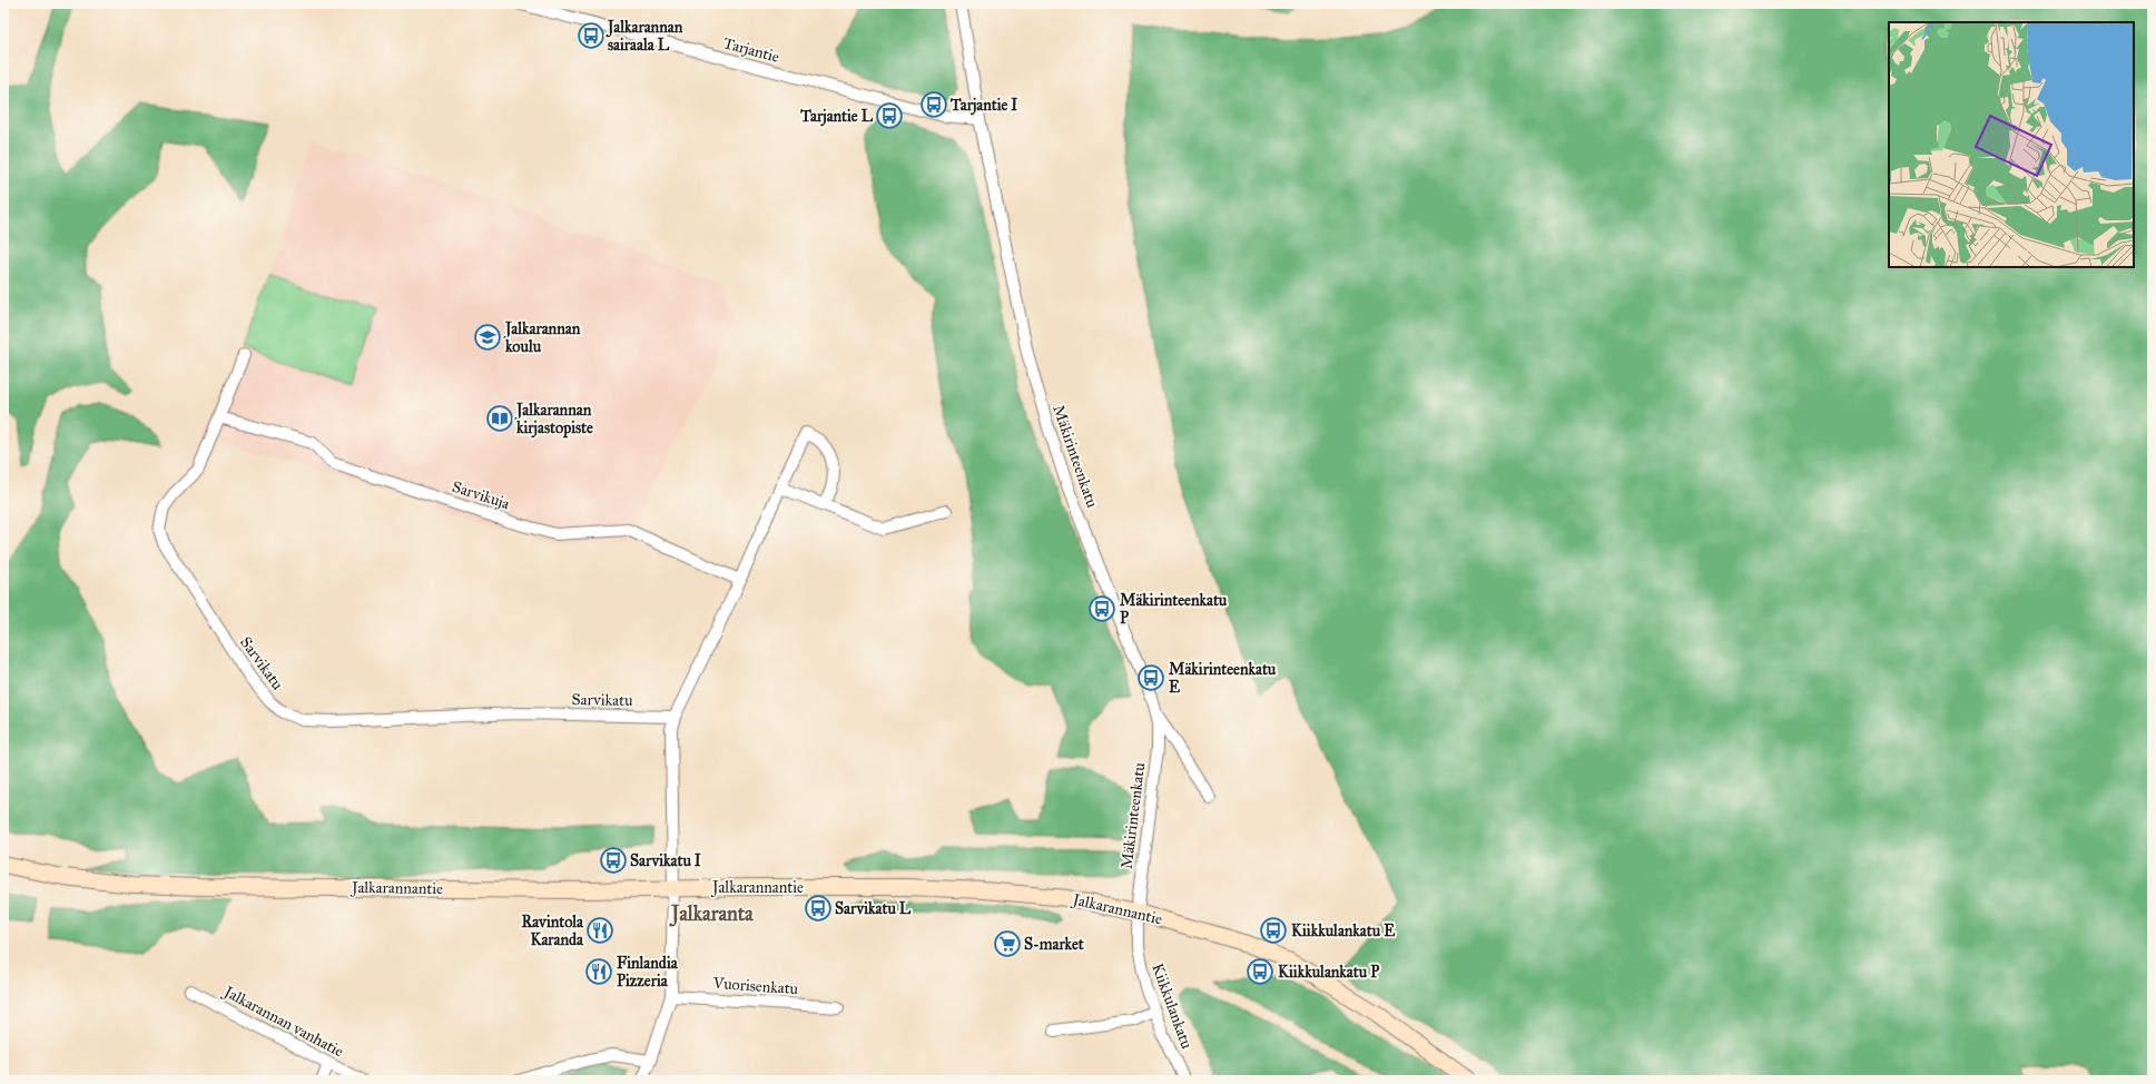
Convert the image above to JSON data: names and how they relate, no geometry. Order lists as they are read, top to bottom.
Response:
{
  "streets": {
    "main road": ["Jalkarannantie"],
    "street": [
      "Tarjantie",
      "Mäkirinteenkatu",
      "Sarvikuja",
      "Sarvikatu",
      "Vuorisenkatu",
      "Kiikkulankatu",
      "Jalkarannan vanhatie"
    ]
  },
  "crossings": [
    ["Tarjantie", "Mäkirinteenkatu"],
    ["Mäkirinteenkatu", "Jalkarannantie"],
    ["Mäkirinteenkatu", "Kiikkulankatu"],
    ["Sarvikuja", "Sarvikatu"],
    ["Jalkarannantie", "Kiikkulankatu"]
  ],
  "districts": ["Jalkaranta"],
  "places": {
    "bus stop": [
      "Jalkarannan sairaala L",
      "Tarjantie I",
      "Tarjantie L",
      "Mäkirinteenkatu P",
      "Mäkirinteenkatu E",
      "Sarvikatu I",
      "Sarvikatu L",
      "Kiikkulankatu E",
      "Kiikkulankatu P"
    ],
    "school or university": ["Jalkarannan koulu"],
    "library": ["Jalkarannan kirjastopiste"],
    "restaurant": ["Ravintola Karanda", "Finlandia Pizzeria"],
    "supermarket": ["S-market"]
  }
}
